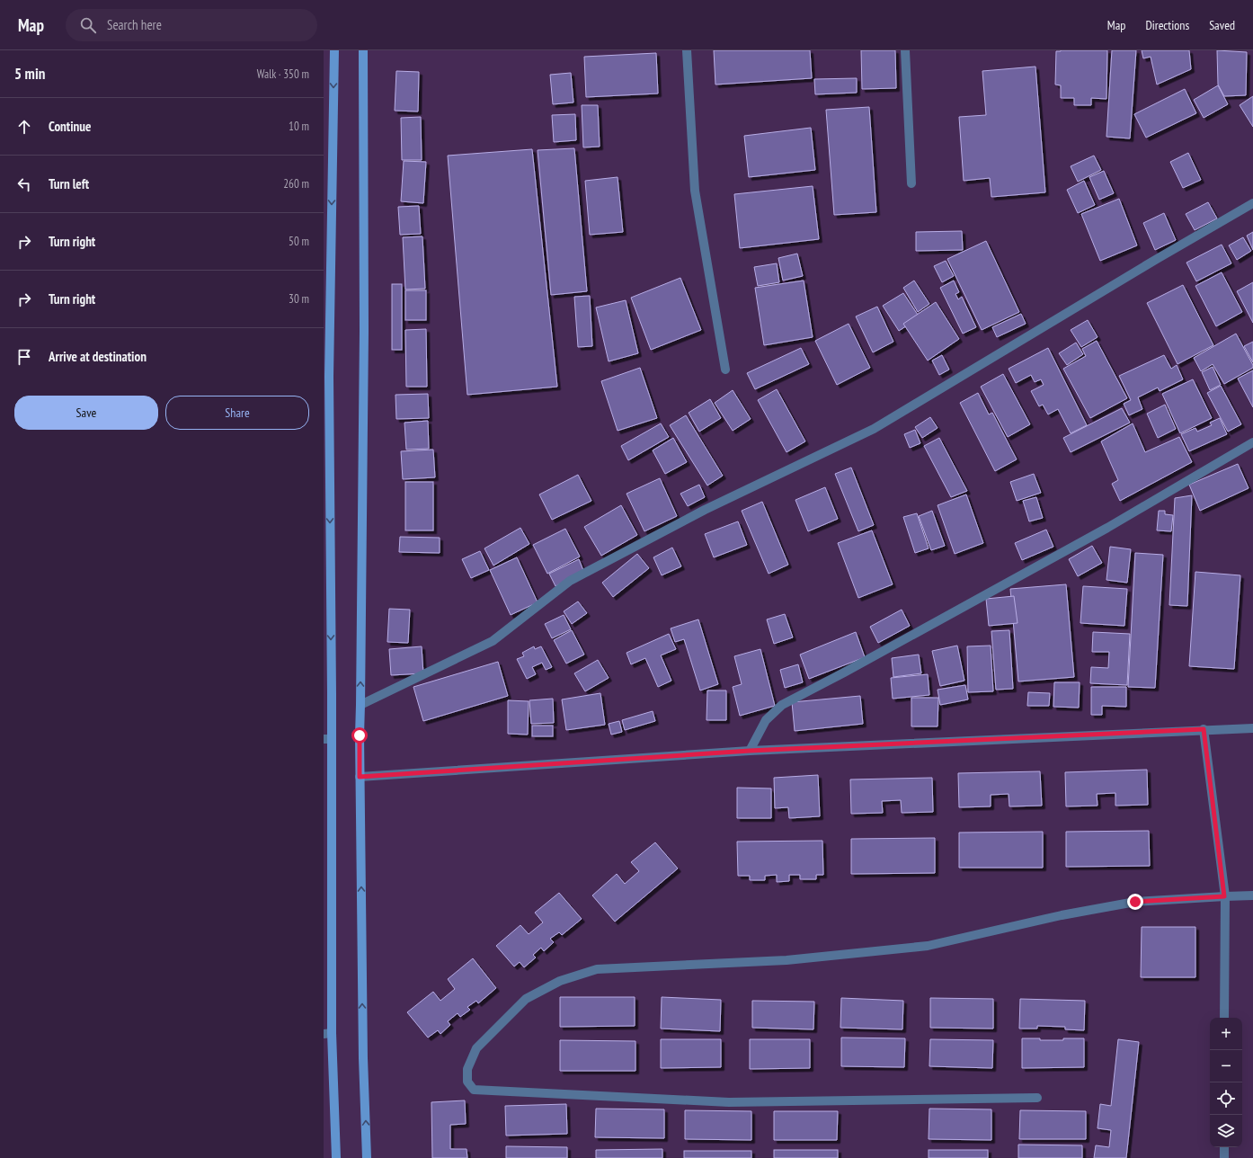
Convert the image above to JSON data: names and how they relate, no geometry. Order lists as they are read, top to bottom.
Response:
{
  "page": {
    "header": "Map",
    "search": "Search here",
    "nav": ["Map", "Directions", "Saved"],
    "heading": ["5 min", "Walk · 350 m"],
    "list": [
      ["Continue", "10 m"],
      ["Turn left", "260 m"],
      ["Turn right", "50 m"],
      ["Turn right", "30 m"],
      "Arrive at destination"
    ],
    "buttons": ["Save", "Share"],
    "map_buttons": ["+", "−"]
  }
}
